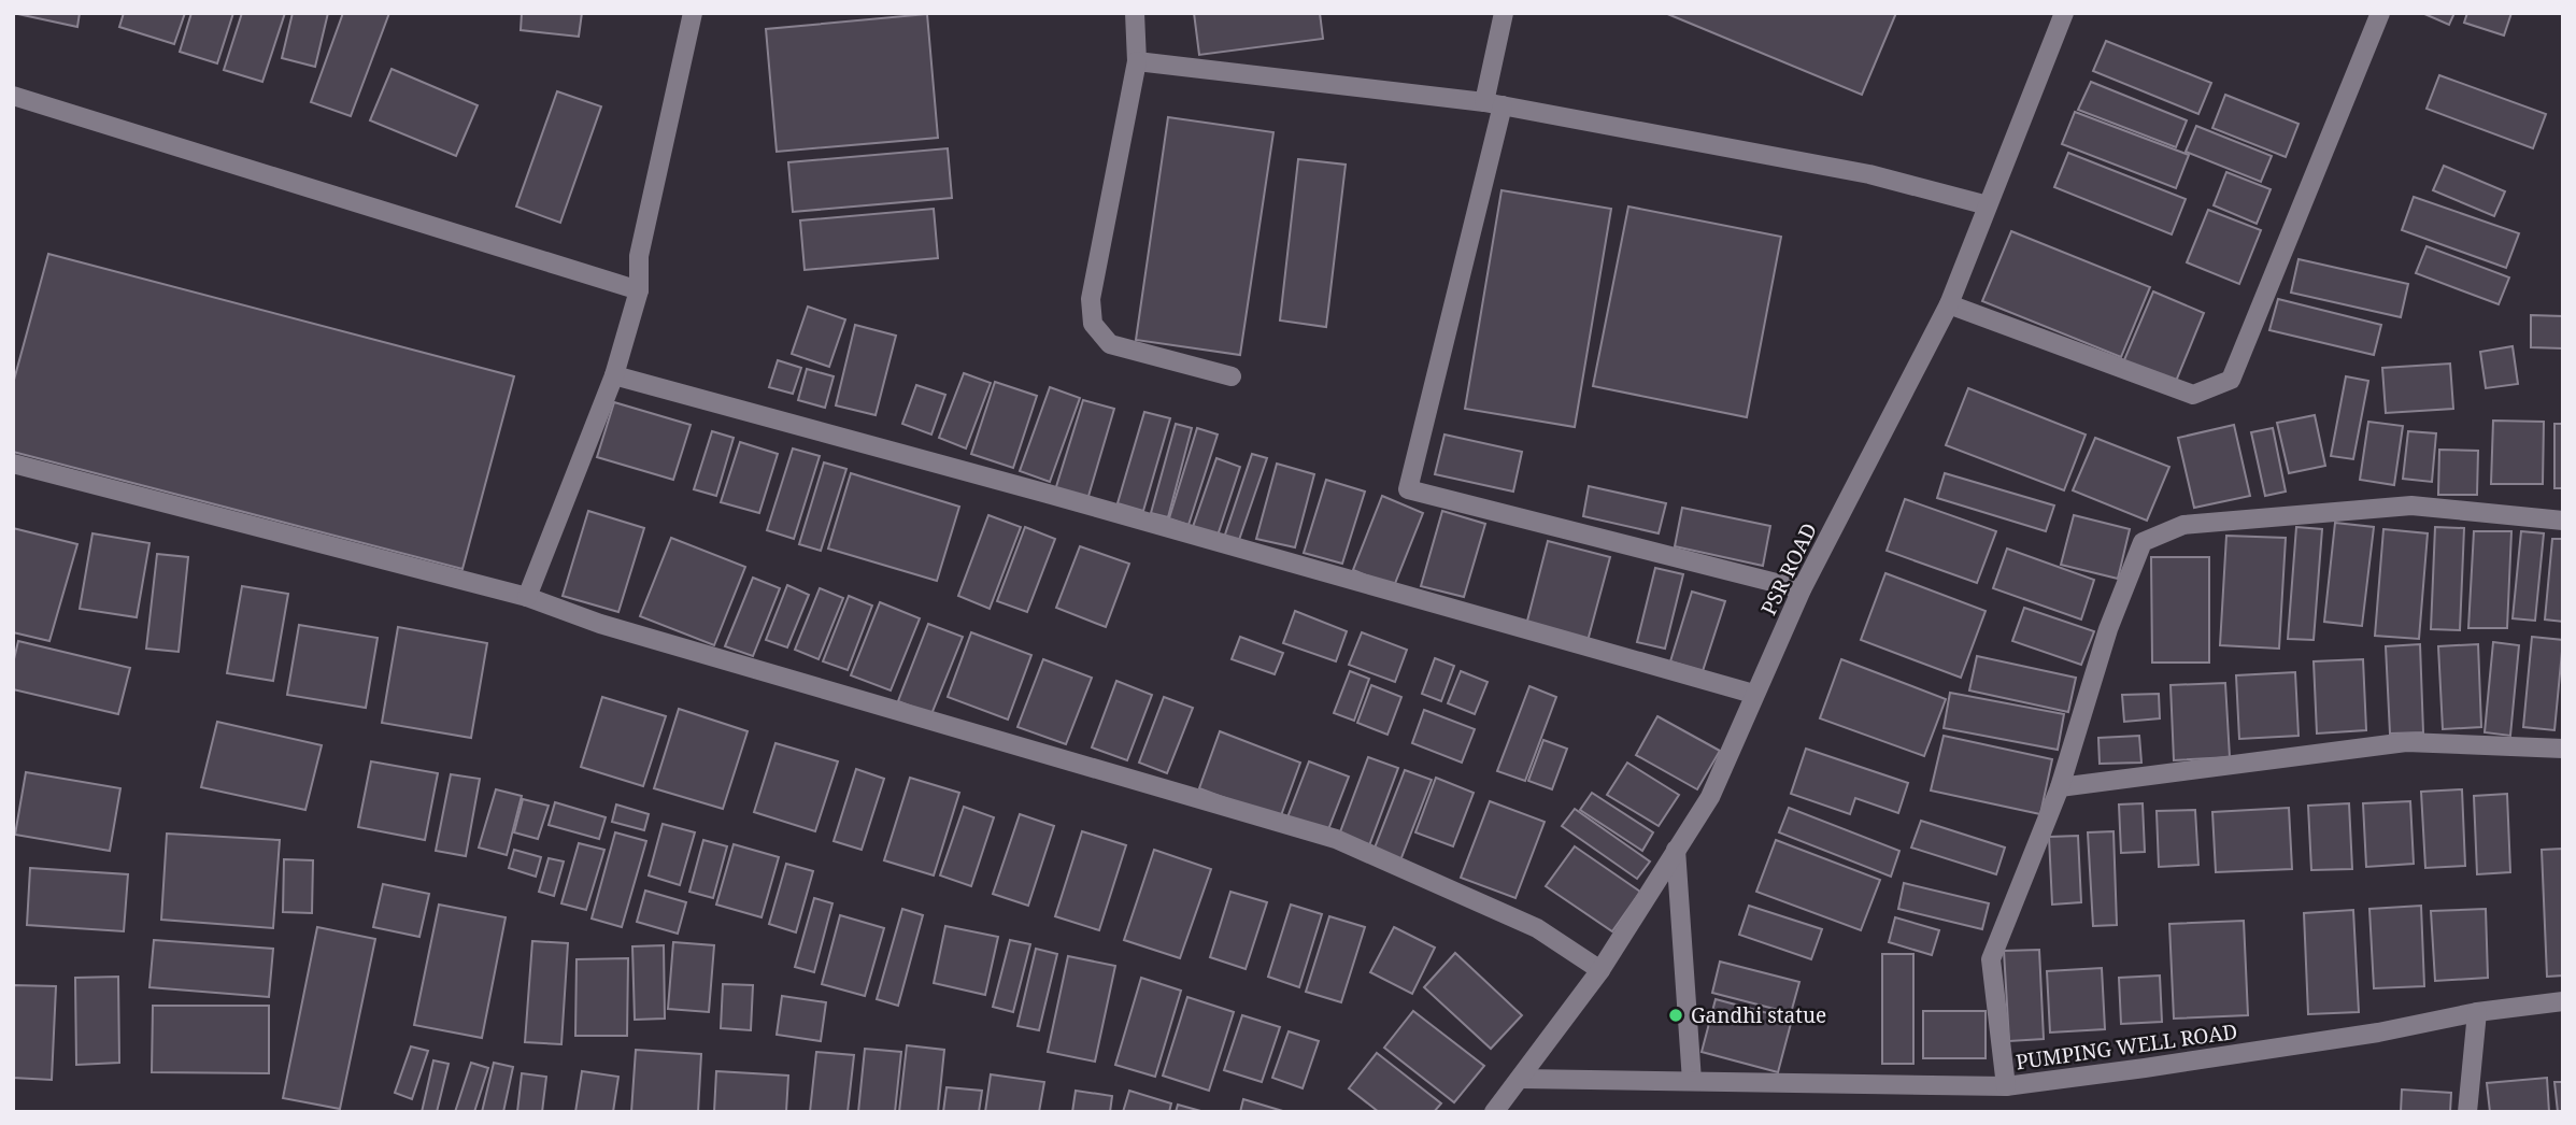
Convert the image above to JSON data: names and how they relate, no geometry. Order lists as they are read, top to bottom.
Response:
{
  "streets": {
    "street": ["PSR ROAD", "PUMPING WELL ROAD"]
  },
  "crossings": [
    ["PSR ROAD", "PUMPING WELL ROAD"]
  ],
  "places": ["Gandhi statue"]
}
